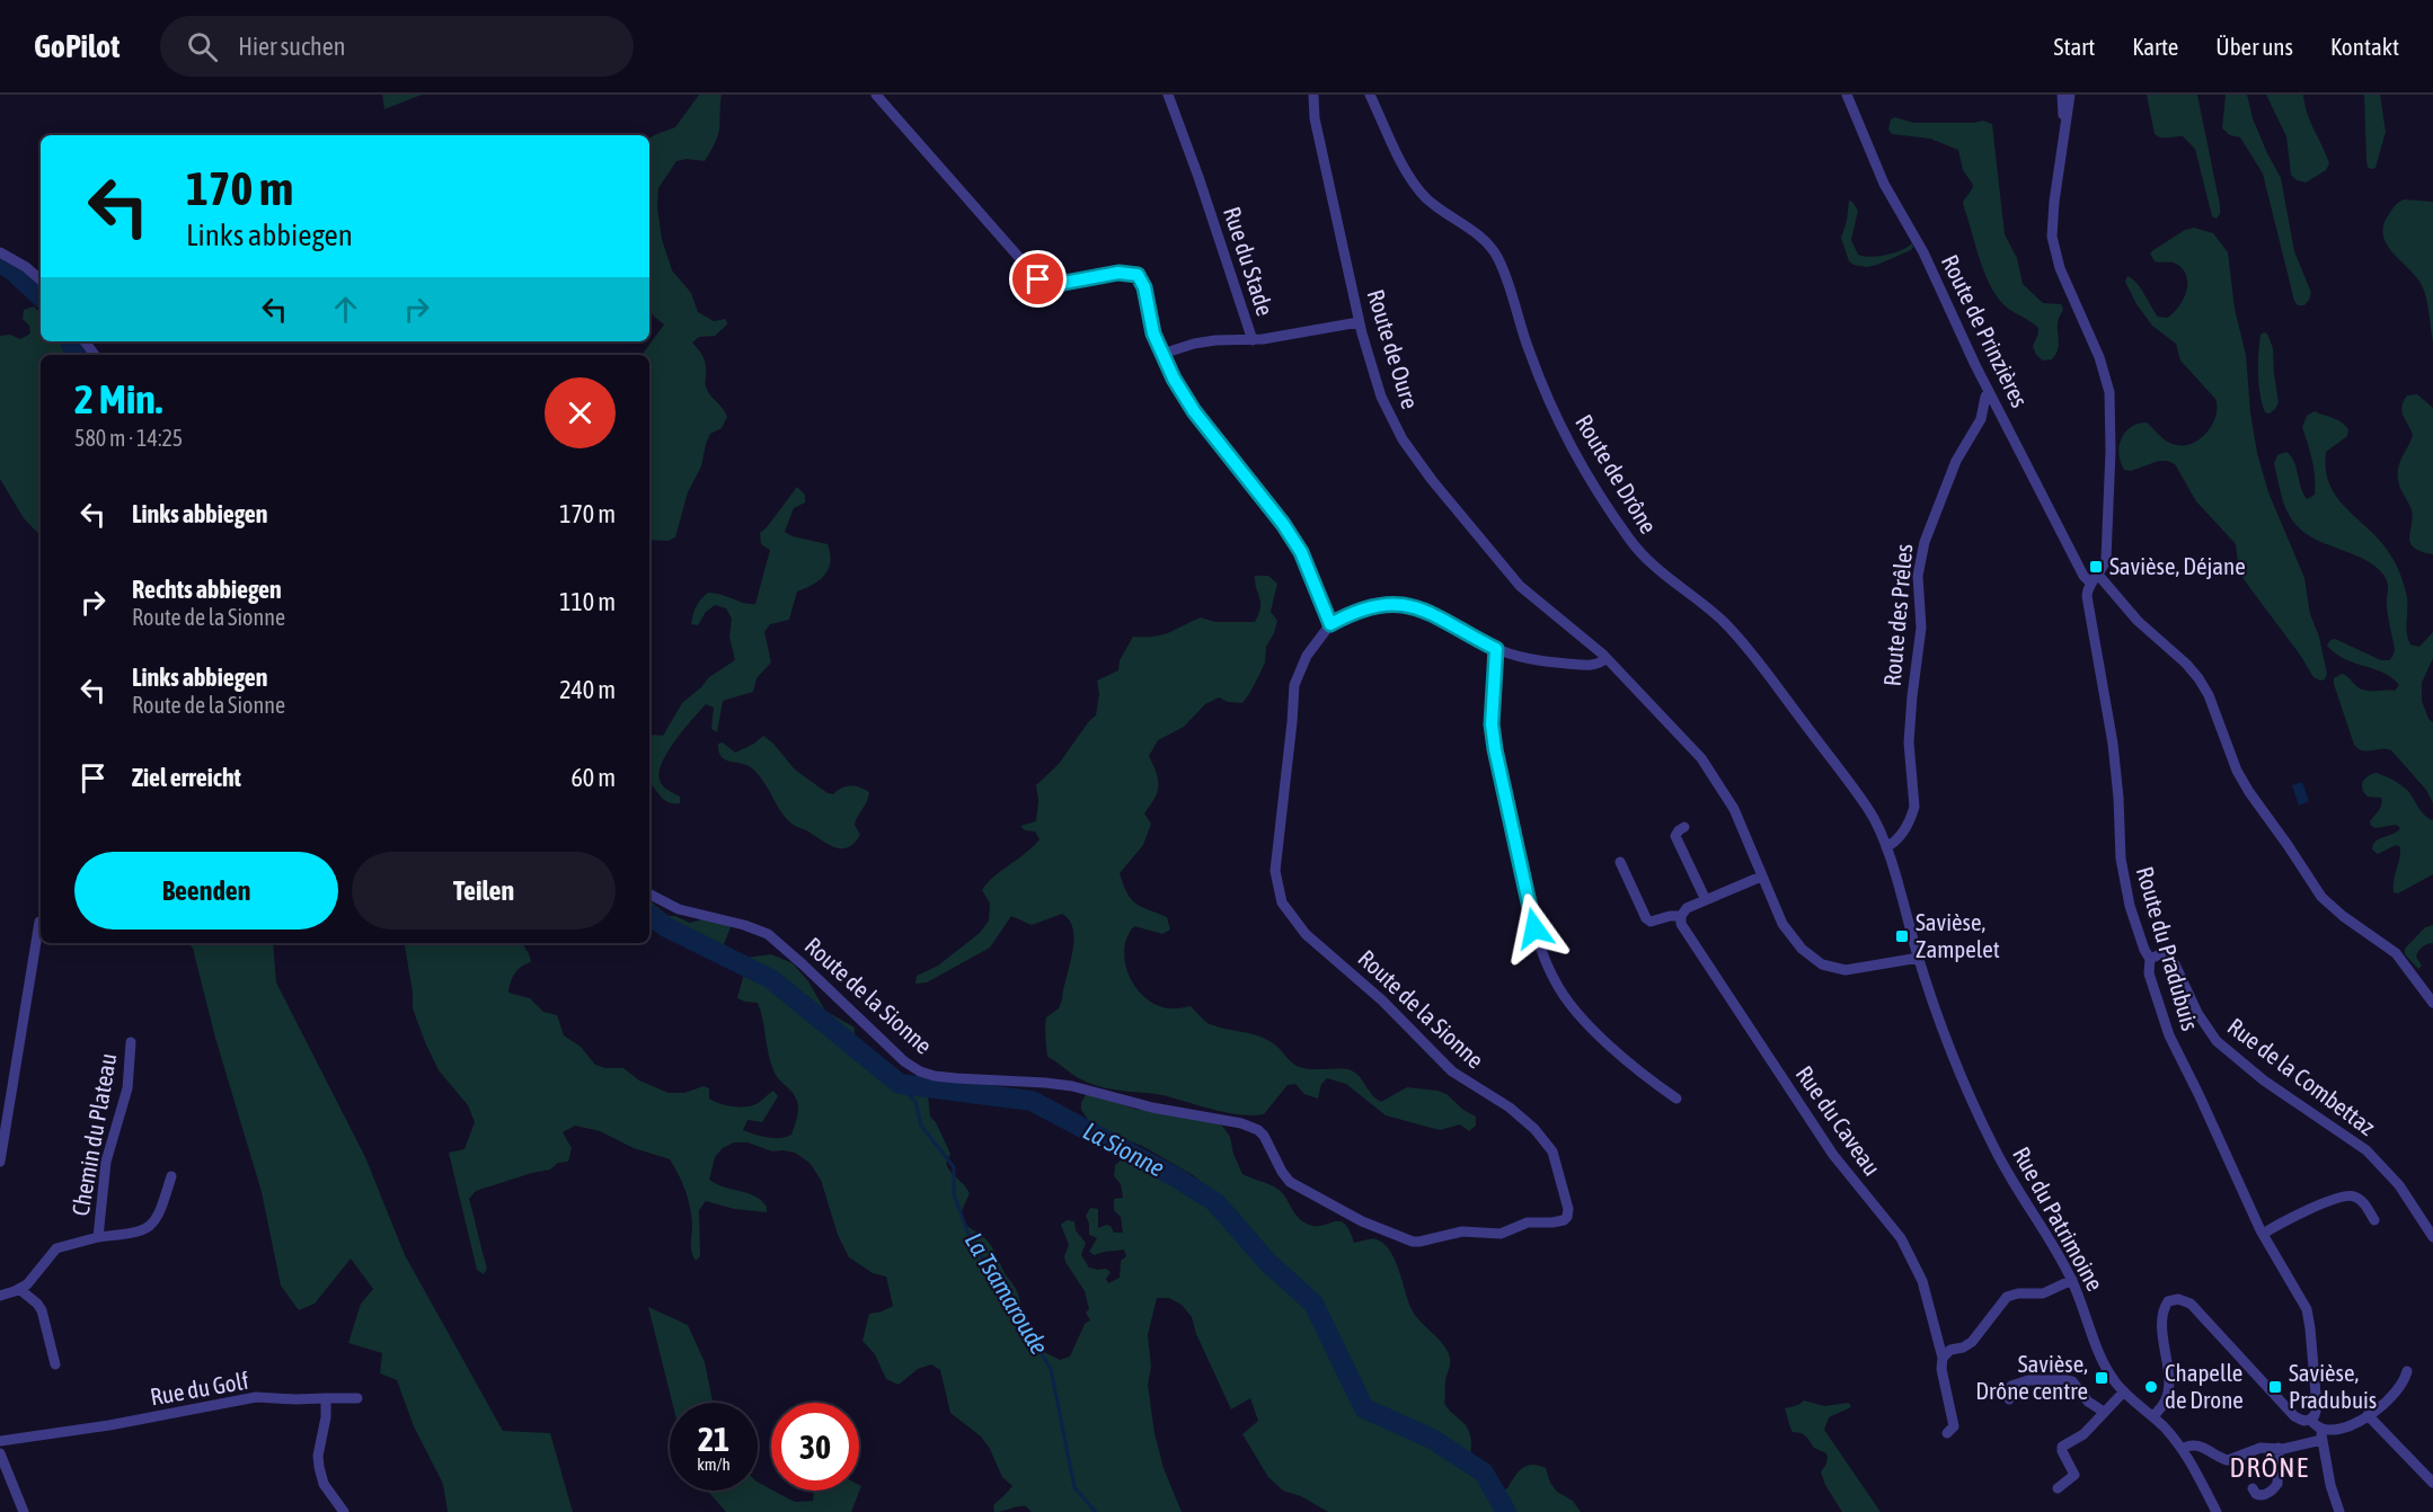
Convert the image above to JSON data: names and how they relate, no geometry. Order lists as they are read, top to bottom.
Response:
{
  "streets": {
    "street": [
      "Rue du Stade",
      "Route de Prinzières",
      "Route de Oure",
      "Route de Drône",
      "Route des Prêles",
      "Route du Pradubuis",
      "Route de la Sionne",
      "Rue de la Combettaz",
      "Rue du Caveau",
      "Chemin du Plateau",
      "Rue du Patrimoine",
      "Rue du Golf"
    ]
  },
  "crossings": [
    ["Rue du Stade", "Route de Oure"],
    ["Route de Prinzières", "Route des Prêles"],
    ["Route de Prinzières", "Route du Pradubuis"],
    ["Route de Oure", "Route de Drône"],
    ["Route de Oure", "Rue du Patrimoine"],
    ["Route de Drône", "Route des Prêles"],
    ["Route de Drône", "Rue du Patrimoine"],
    ["Route du Pradubuis", "Rue de la Combettaz"]
  ],
  "districts": ["DRÔNE"],
  "water": ["La Sionne", "La Tsamaroude"],
  "places": {
    "transit": [
      "Savièse, Déjane",
      "Savièse, Zampelet",
      "Savièse, Drône centre",
      "Savièse, Pradubuis"
    ],
    "other": ["Chapelle de Drone"]
  },
  "page": {
    "header": "GoPilot",
    "search": "Hier suchen",
    "nav": [
      "Start",
      "Karte",
      "Über uns",
      "Kontakt"
    ],
    "turn": ["170 m", "Links abbiegen"],
    "heading": ["2 Min.", "580 m · 14:25"],
    "list": [
      {
        "name": "Links abbiegen",
        "value": "170 m"
      },
      {
        "name": "Rechts abbiegen",
        "note": "Route de la Sionne",
        "value": "110 m"
      },
      {
        "name": "Links abbiegen",
        "note": "Route de la Sionne",
        "value": "240 m"
      },
      {
        "name": "Ziel erreicht",
        "value": "60 m"
      }
    ],
    "buttons": ["Beenden", "Teilen"],
    "speed": "21 km/h",
    "limit": "30"
  }
}
